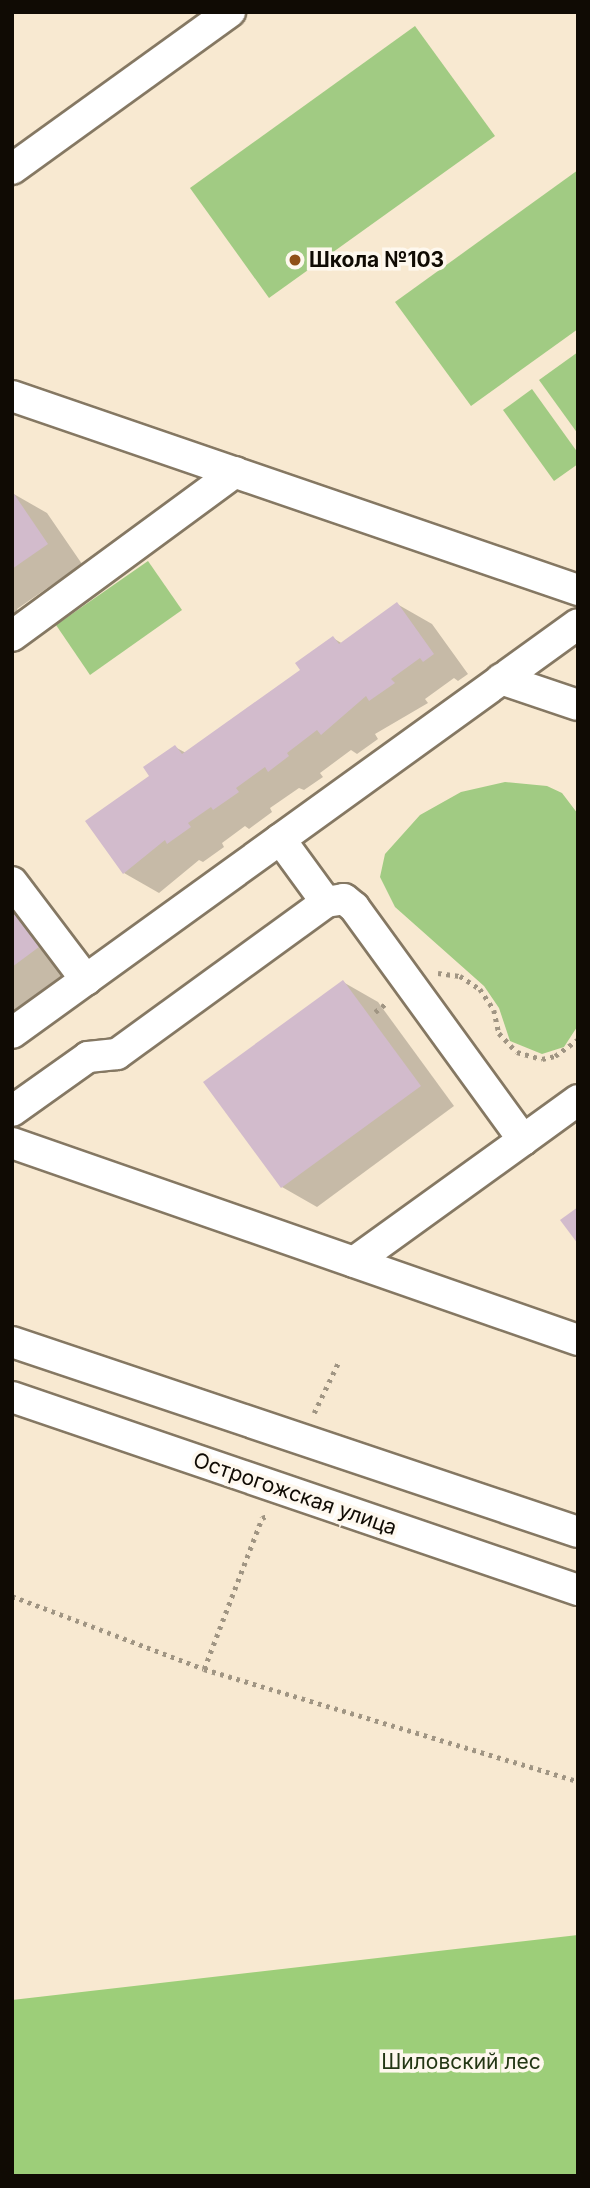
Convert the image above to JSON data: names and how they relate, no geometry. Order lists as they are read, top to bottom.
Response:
{
  "streets": {
    "street": ["Острогожская улица"]
  },
  "parks": ["Шиловский лес"],
  "places": ["Школа №103"]
}
